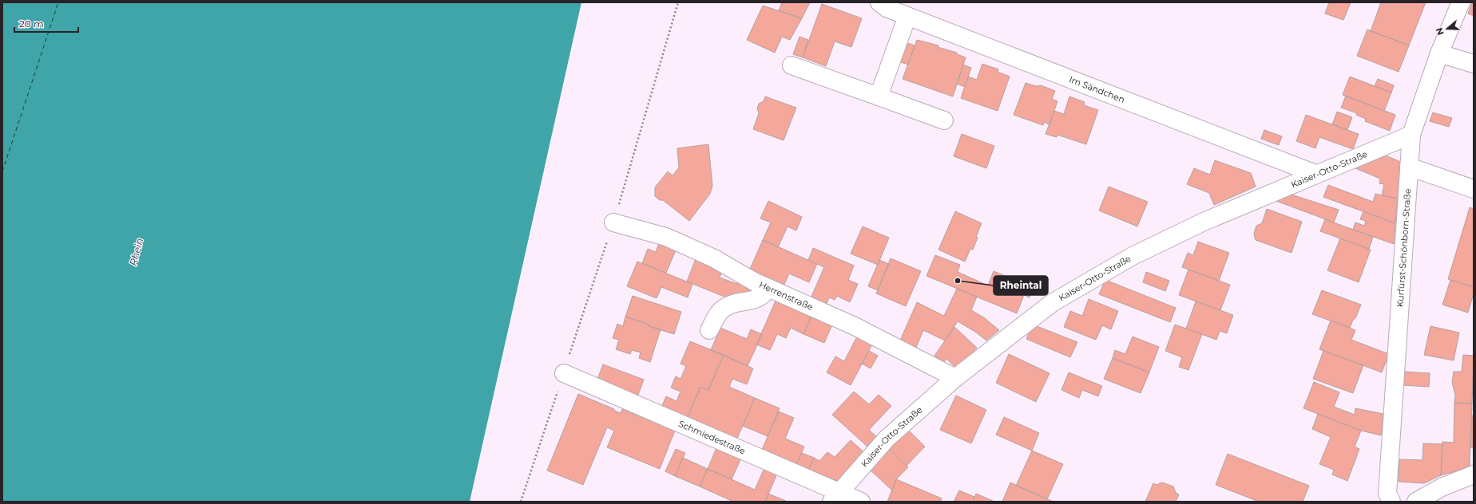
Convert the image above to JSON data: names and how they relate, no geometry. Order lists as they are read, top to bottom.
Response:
{
  "streets": {
    "street": [
      "Im Sändchen",
      "Kaiser-Otto-Straße",
      "Kurfürst-Schönborn-Straße",
      "Herrenstraße",
      "Schmiedestraße"
    ]
  },
  "crossings": [
    ["Im Sändchen", "Kaiser-Otto-Straße"],
    ["Kaiser-Otto-Straße", "Kurfürst-Schönborn-Straße"],
    ["Kaiser-Otto-Straße", "Herrenstraße"],
    ["Kaiser-Otto-Straße", "Schmiedestraße"]
  ],
  "water": ["Rhein"],
  "places": ["Rheintal"],
  "scale_bar": "20 m",
  "north": "left"
}
